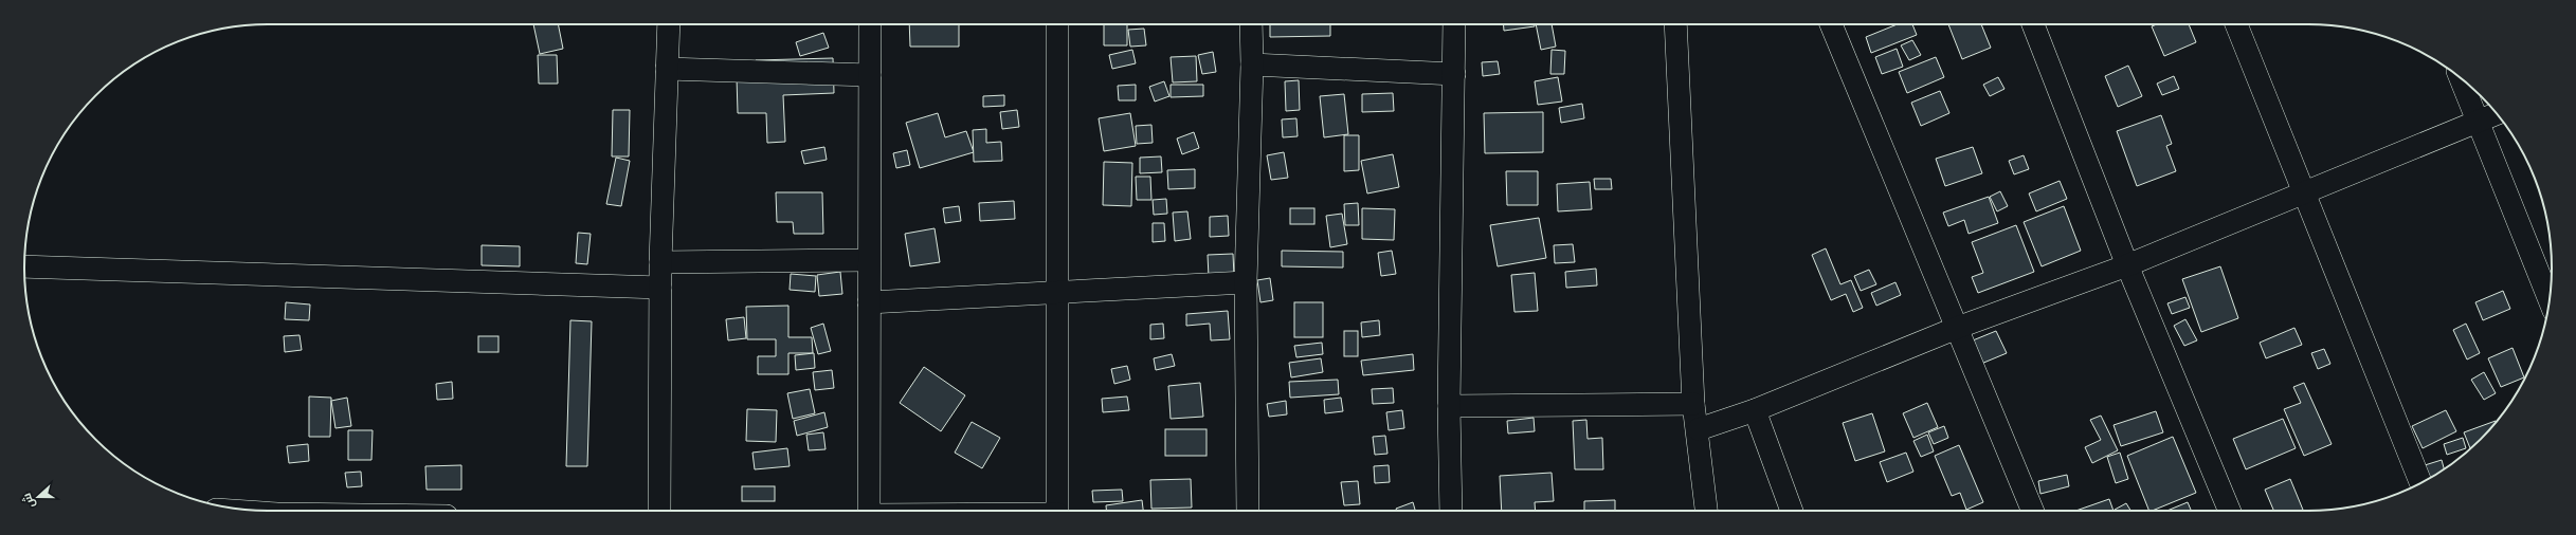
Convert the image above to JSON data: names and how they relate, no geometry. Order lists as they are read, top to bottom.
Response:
{
  "north": "left"
}
